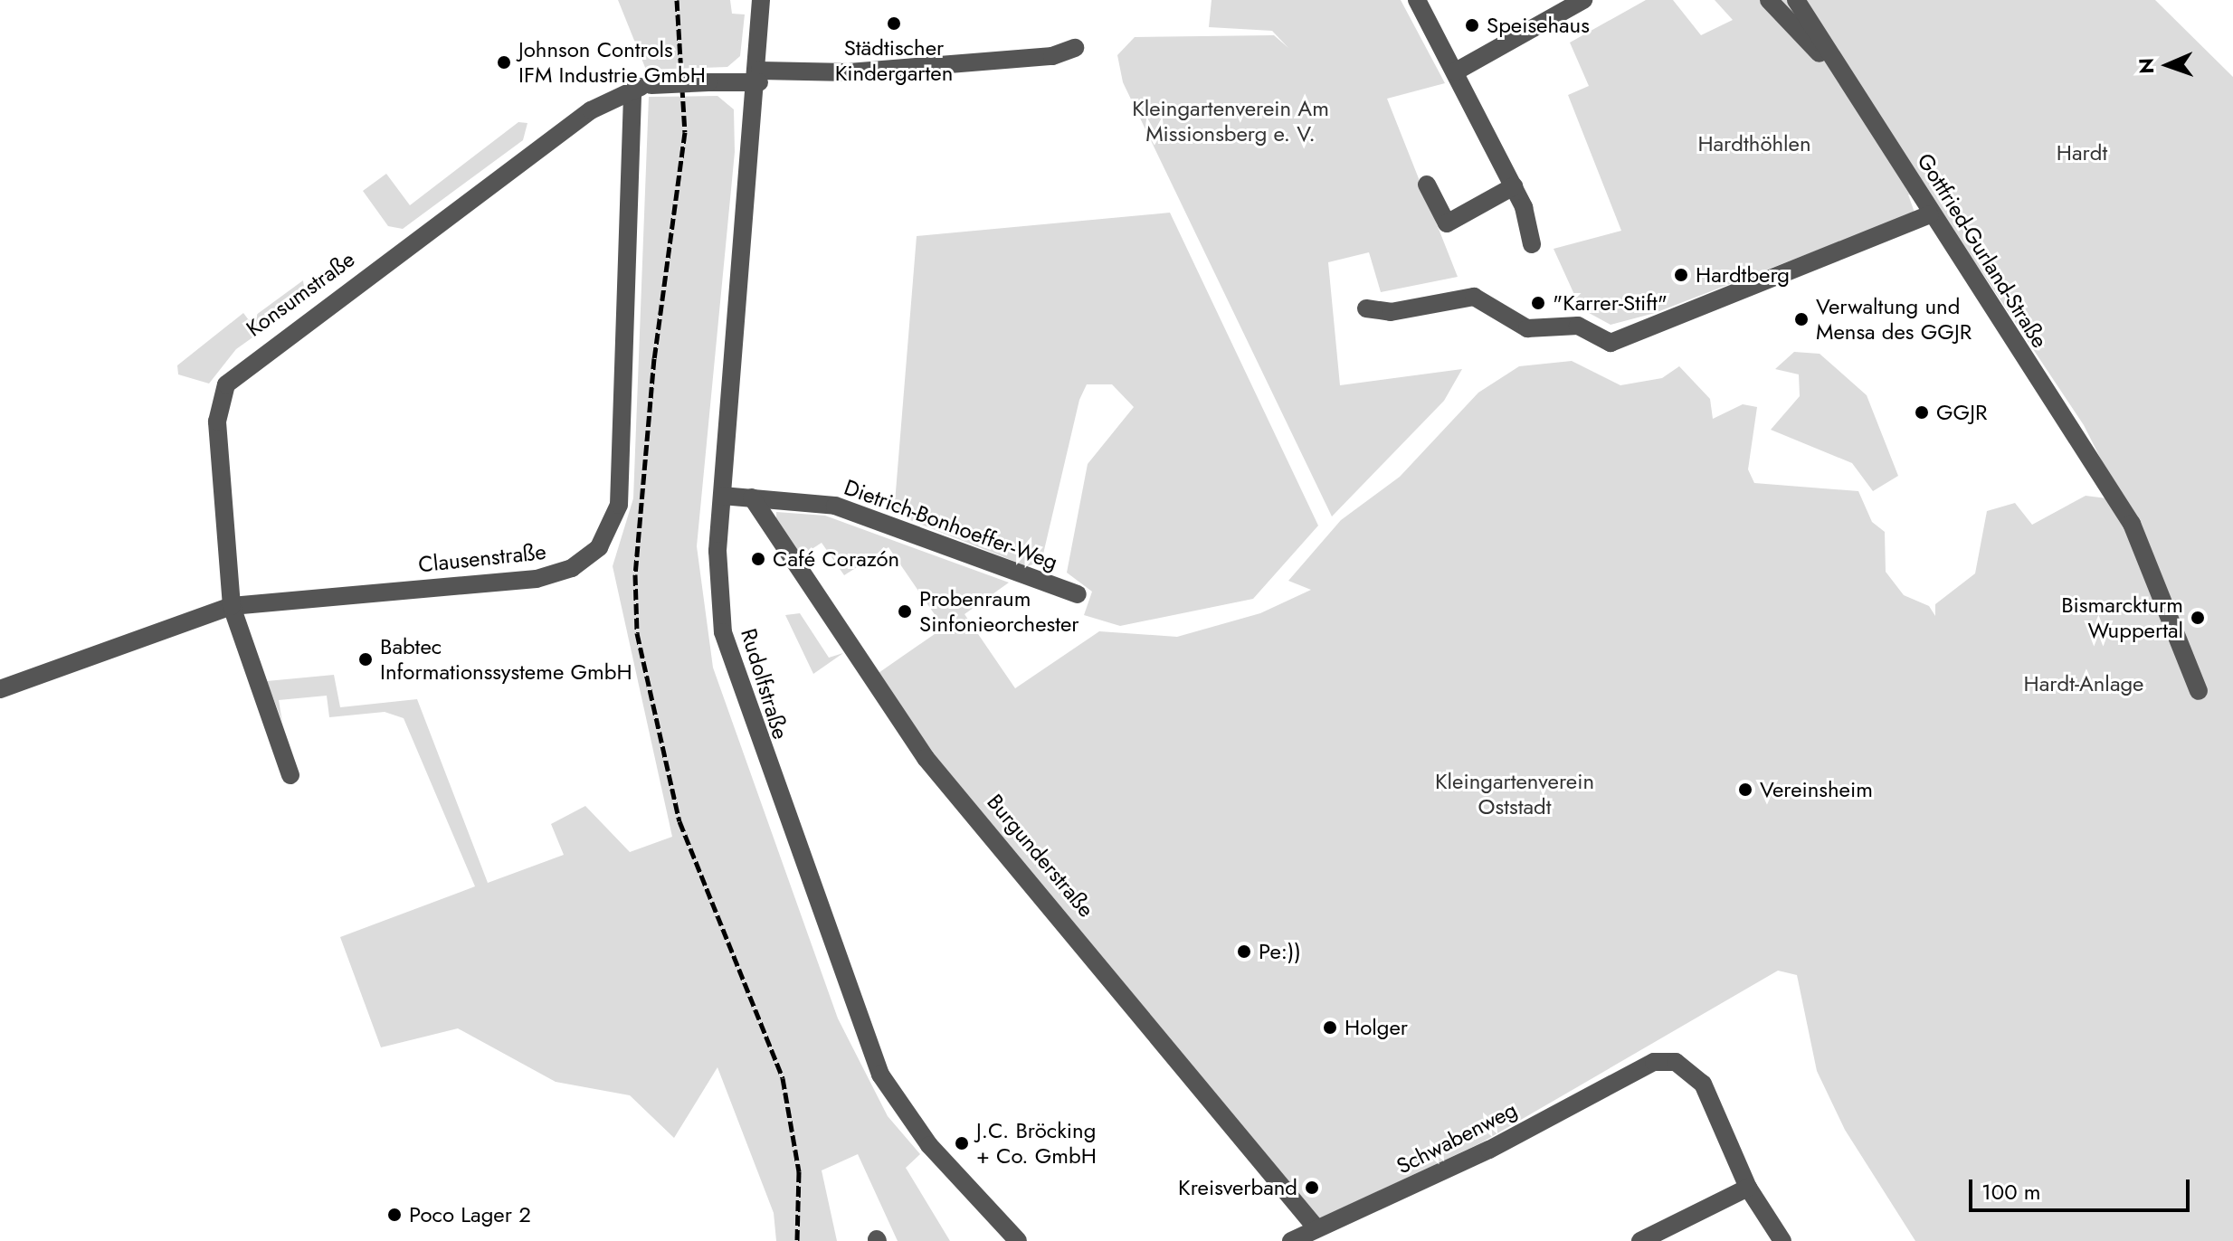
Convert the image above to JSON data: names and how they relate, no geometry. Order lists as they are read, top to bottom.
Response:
{
  "streets": {
    "street": [
      "Gottfried-Gurland-Straße",
      "Konsumstraße",
      "Dietrich-Bonhoeffer-Weg",
      "Clausenstraße",
      "Rudolfstraße",
      "Burgunderstraße",
      "Schwabenweg"
    ]
  },
  "crossings": [
    ["Konsumstraße", "Clausenstraße"],
    ["Konsumstraße", "Rudolfstraße"],
    ["Dietrich-Bonhoeffer-Weg", "Rudolfstraße"],
    ["Dietrich-Bonhoeffer-Weg", "Burgunderstraße"],
    ["Burgunderstraße", "Schwabenweg"]
  ],
  "parks": [
    "Kleingartenverein Am Missionsberg e. V.",
    "Hardthöhlen",
    "Hardt",
    "Hardt-Anlage",
    "Kleingartenverein Oststadt"
  ],
  "places": [
    "Städtischer Kindergarten",
    "Speisehaus",
    "Johnson Controls IFM Industrie GmbH",
    "Hardtberg",
    "\"Karrer-Stift\"",
    "Verwaltung und Mensa des GGJR",
    "GGJR",
    "Café Corazón",
    "Probenraum Sinfonieorchester",
    "Bismarckturm Wuppertal",
    "Babtec Informationssysteme GmbH",
    "Vereinsheim",
    "Pe:))",
    "Holger",
    "J.C. Bröcking + Co. GmbH",
    "Kreisverband",
    "Poco Lager 2"
  ],
  "scale_bar": "100 m",
  "north": "left"
}
